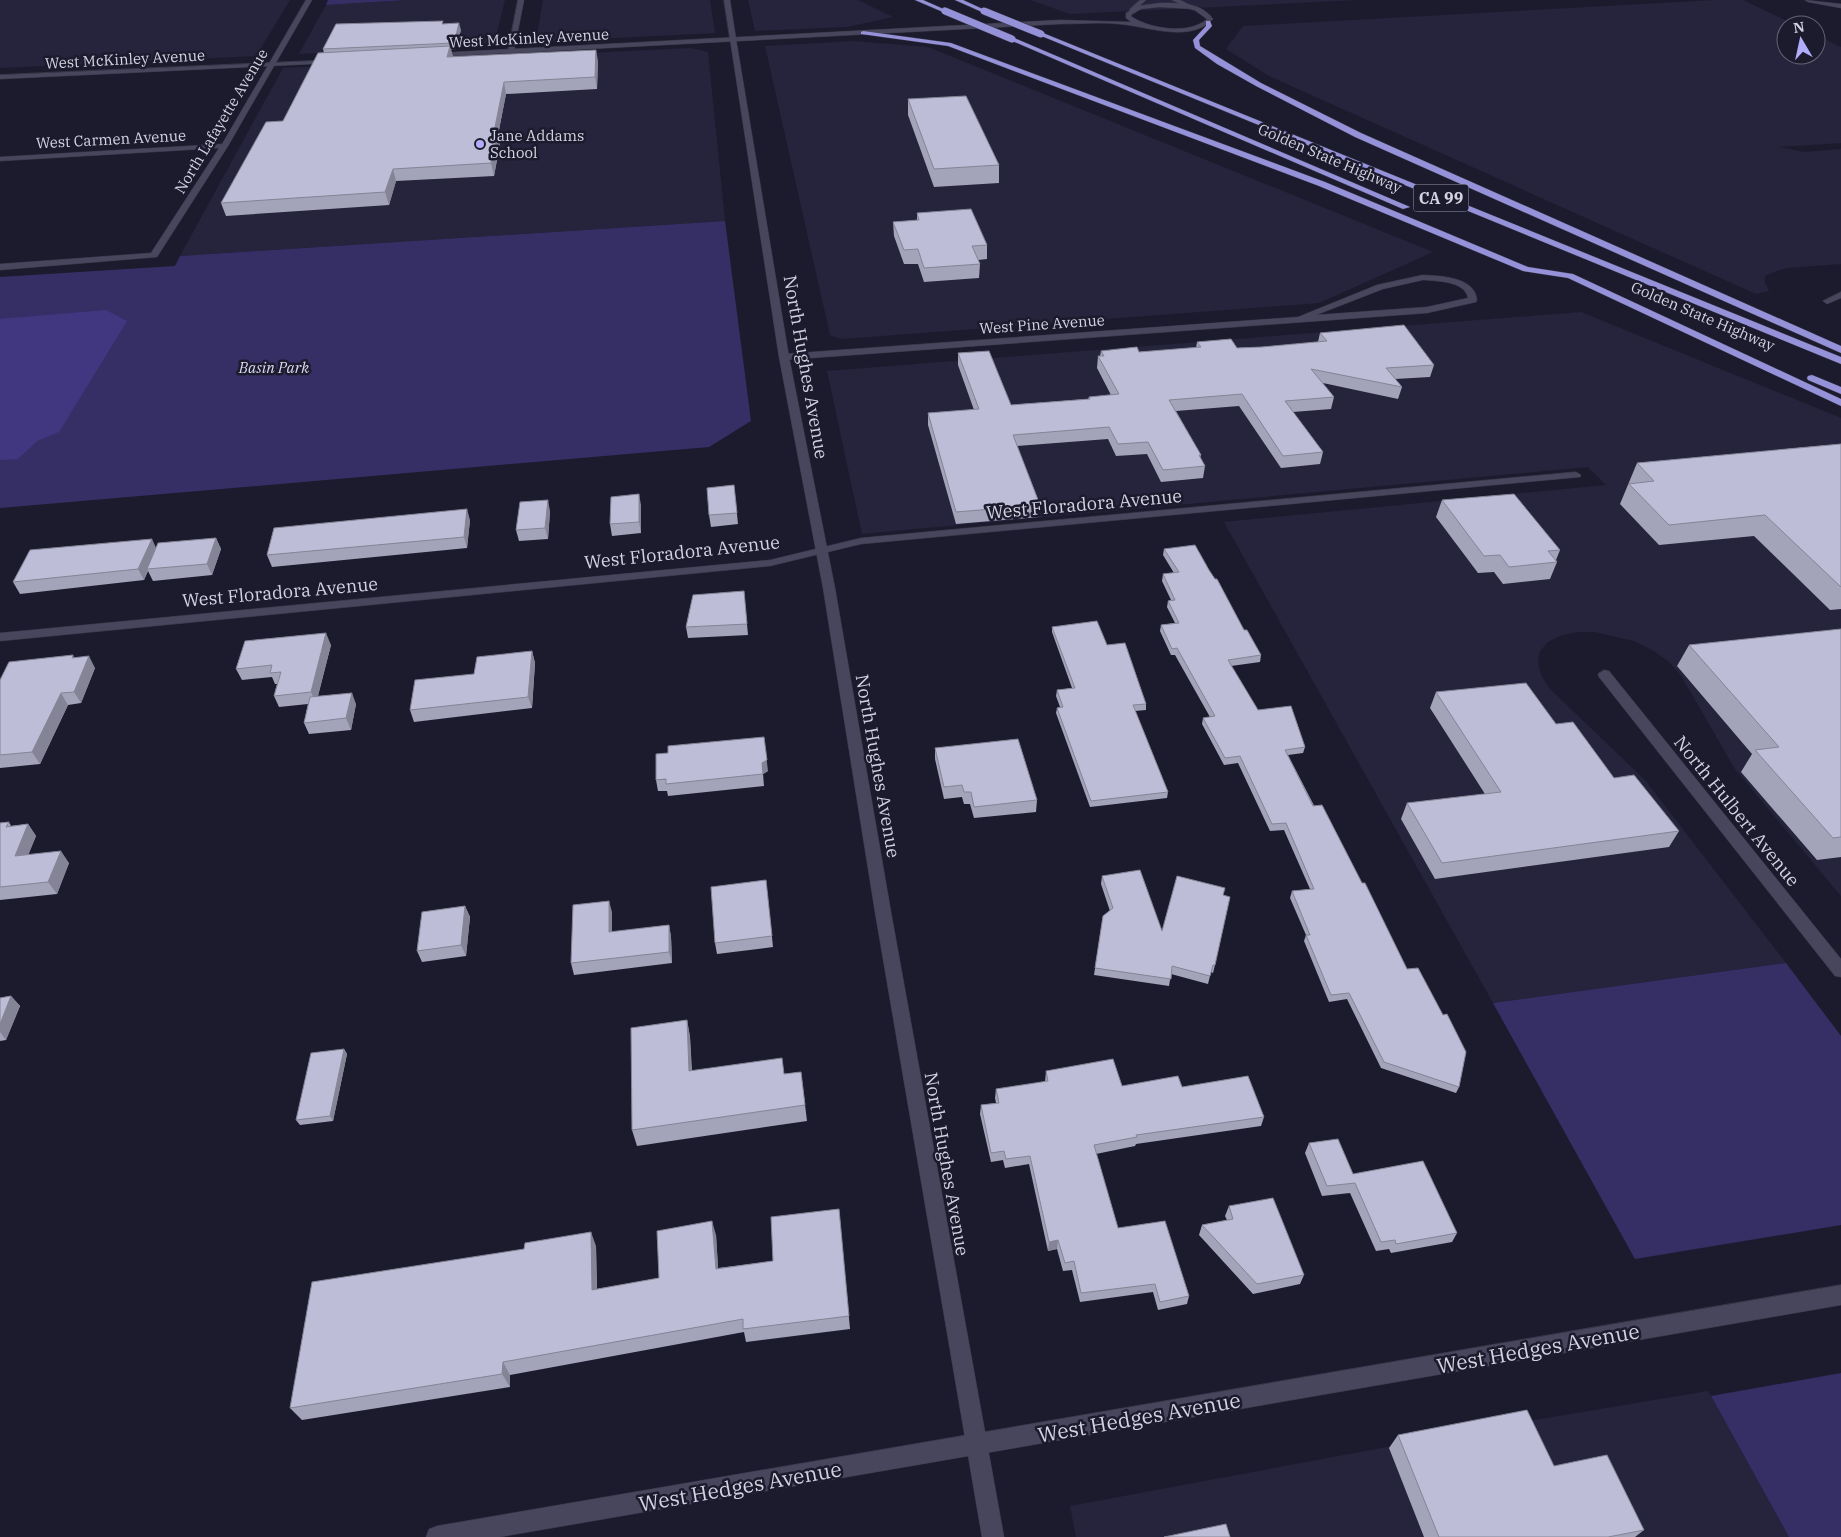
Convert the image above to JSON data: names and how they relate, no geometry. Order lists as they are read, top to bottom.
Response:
{
  "streets": {
    "highway": ["Golden State Highway", "CA 99"],
    "street": [
      "West McKinley Avenue",
      "North Lafayette Avenue",
      "West Carmen Avenue",
      "West Pine Avenue",
      "North Hughes Avenue",
      "West Floradora Avenue",
      "North Hulbert Avenue",
      "West Hedges Avenue"
    ]
  },
  "crossings": [
    ["West McKinley Avenue", "North Lafayette Avenue"],
    ["West McKinley Avenue", "North Hughes Avenue"],
    ["North Lafayette Avenue", "West Carmen Avenue"],
    ["West Pine Avenue", "North Hughes Avenue"],
    ["North Hughes Avenue", "West Floradora Avenue"],
    ["North Hughes Avenue", "West Hedges Avenue"]
  ],
  "parks": ["Basin Park"],
  "places": ["Jane Addams School"],
  "north": "top"
}
